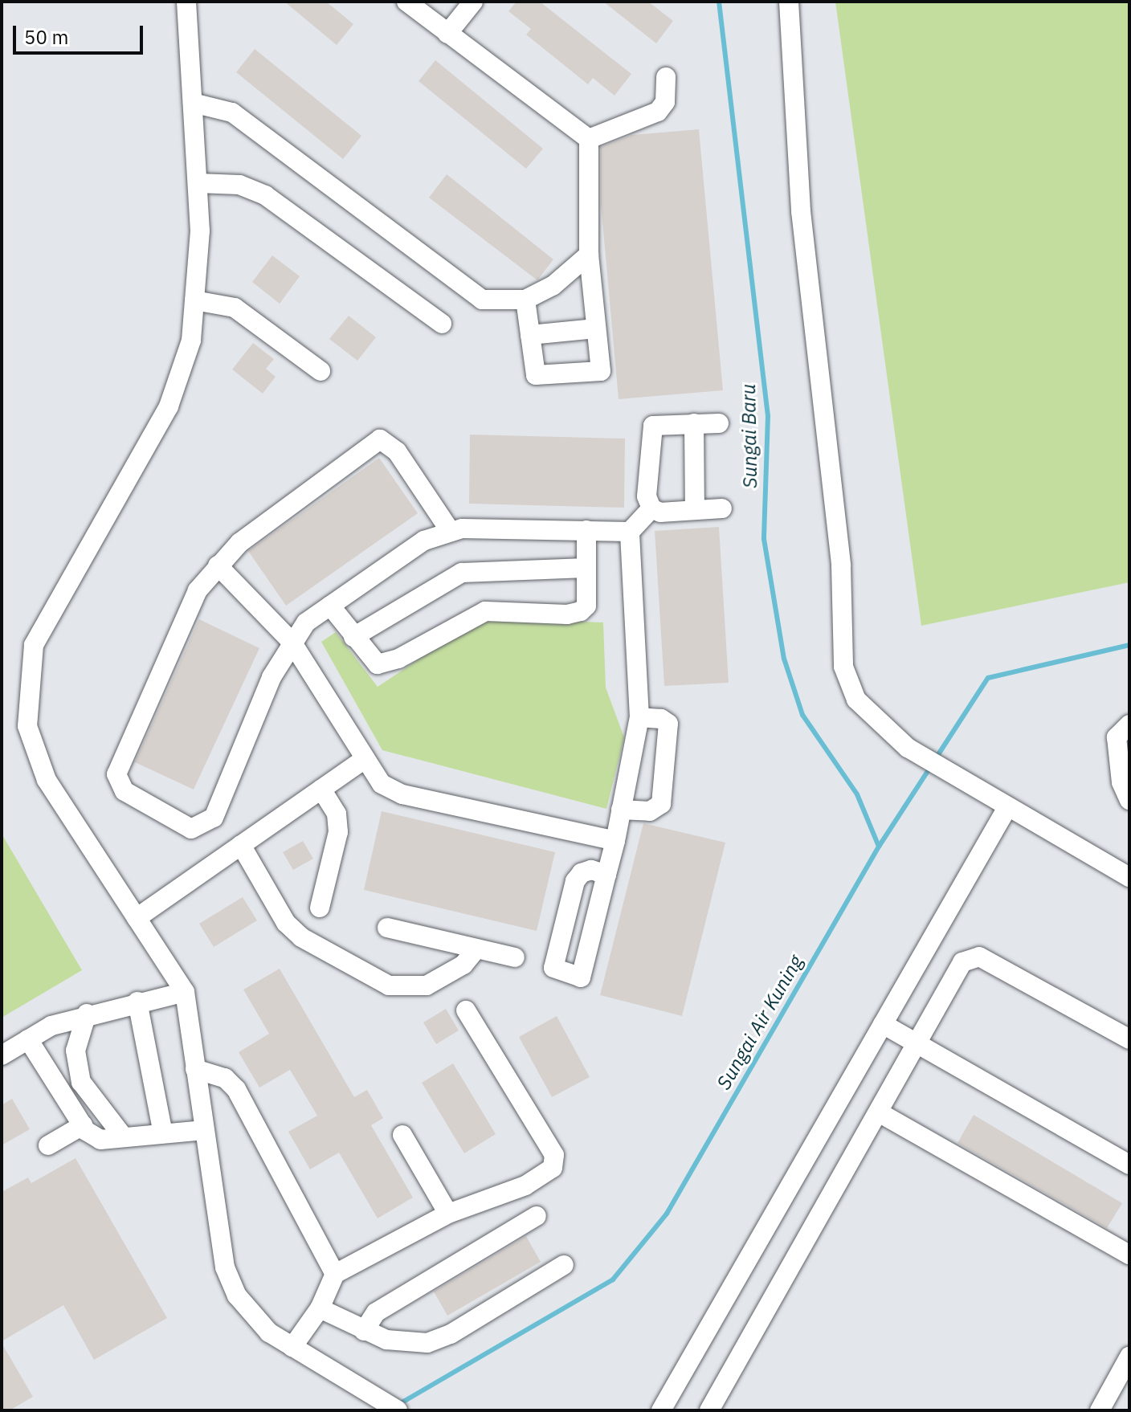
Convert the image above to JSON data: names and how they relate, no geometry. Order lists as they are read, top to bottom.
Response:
{
  "water": ["Sungai Baru", "Sungai Air Kuning"],
  "scale_bar": "50 m"
}
